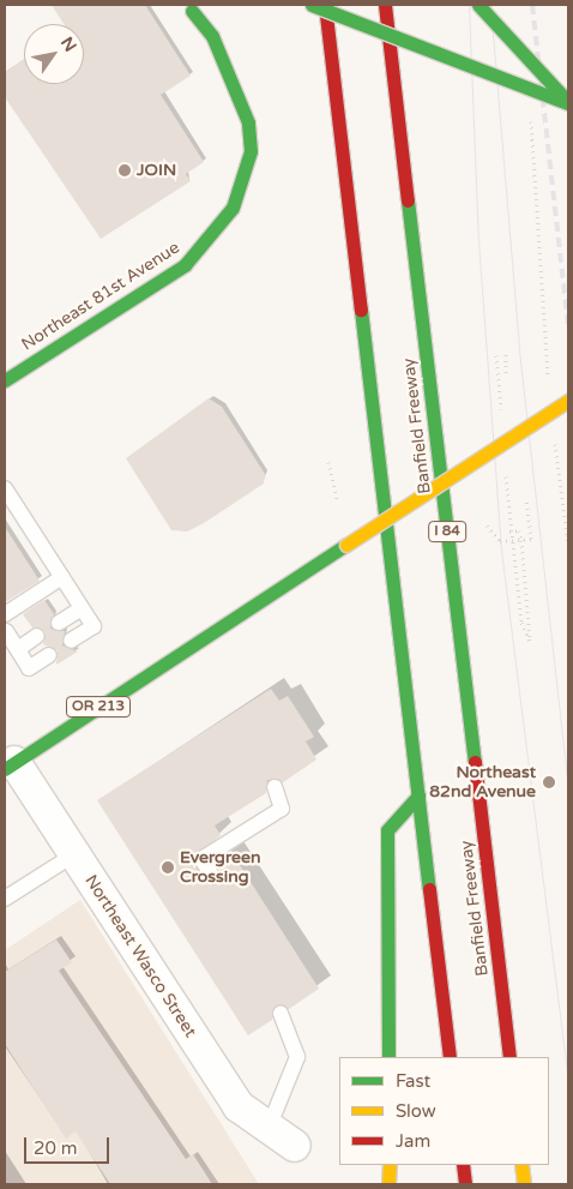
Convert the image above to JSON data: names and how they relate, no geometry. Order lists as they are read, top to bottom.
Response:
{
  "streets": {
    "main road": [
      "Northeast 81st Avenue",
      "Banfield Freeway",
      "I 84",
      "OR 213"
    ],
    "street": ["Northeast Wasco Street"]
  },
  "crossings": [
    ["OR 213", "Northeast Wasco Street"]
  ],
  "places": ["JOIN", "Northeast 82nd Avenue", "Evergreen Crossing"],
  "legend": ["Fast", "Slow", "Jam"],
  "scale_bar": "20 m",
  "north": "top right"
}
